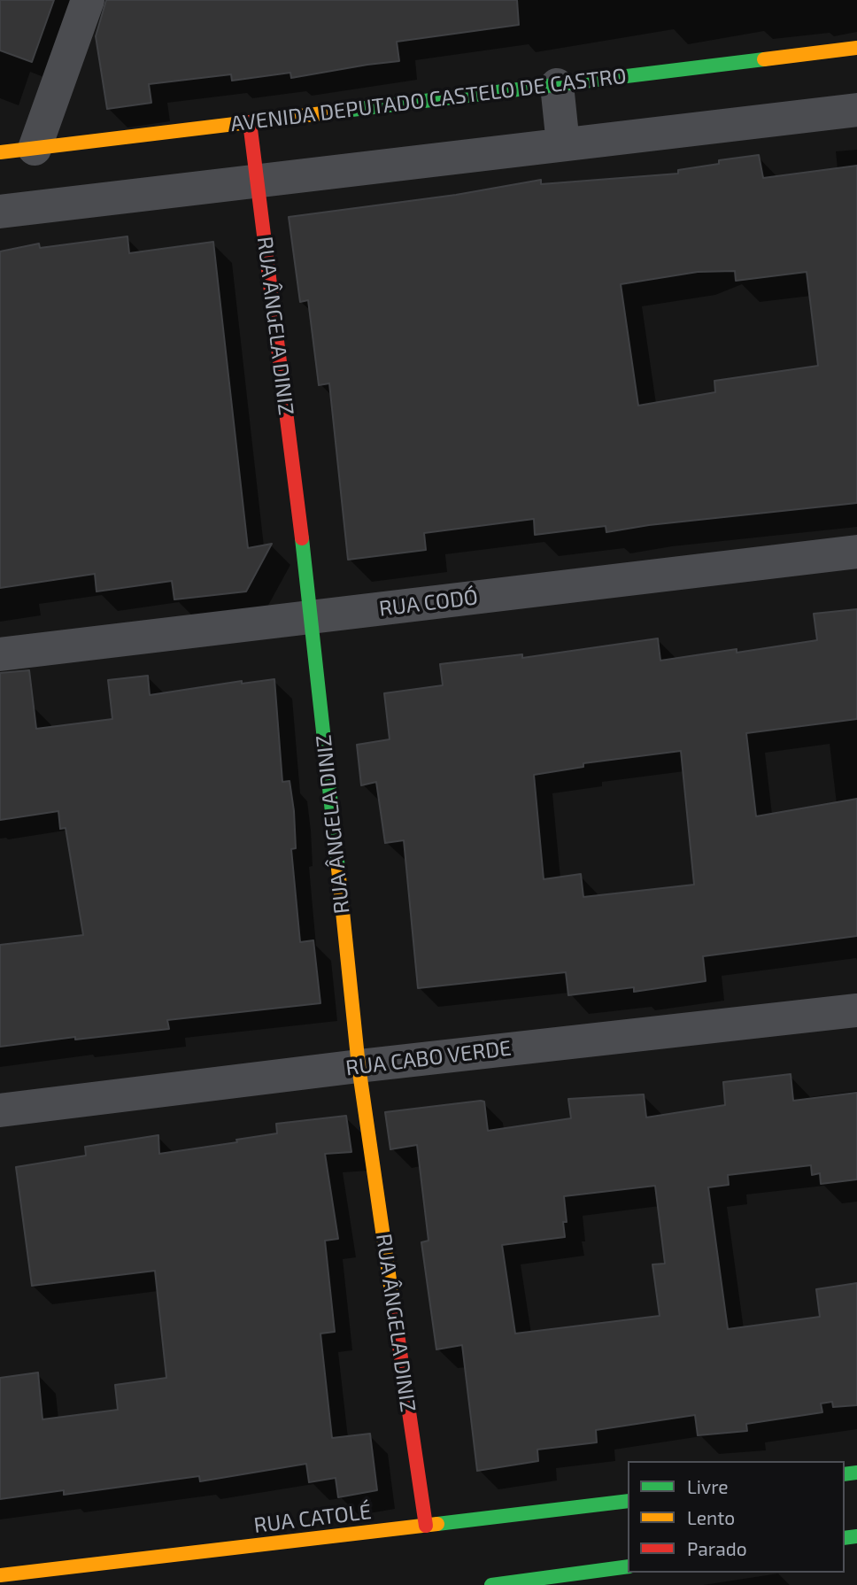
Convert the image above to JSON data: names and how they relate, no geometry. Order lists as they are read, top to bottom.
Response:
{
  "streets": {
    "street": [
      "AVENIDA DEPUTADO CASTELO DE CASTRO",
      "RUA ÂNGELA DINIZ",
      "RUA CODÓ",
      "RUA CABO VERDE",
      "RUA CATOLÉ"
    ]
  },
  "crossings": [
    ["AVENIDA DEPUTADO CASTELO DE CASTRO", "RUA ÂNGELA DINIZ"],
    ["RUA ÂNGELA DINIZ", "RUA CODÓ"],
    ["RUA ÂNGELA DINIZ", "RUA CABO VERDE"],
    ["RUA ÂNGELA DINIZ", "RUA CATOLÉ"]
  ],
  "legend": ["Livre", "Lento", "Parado"]
}
